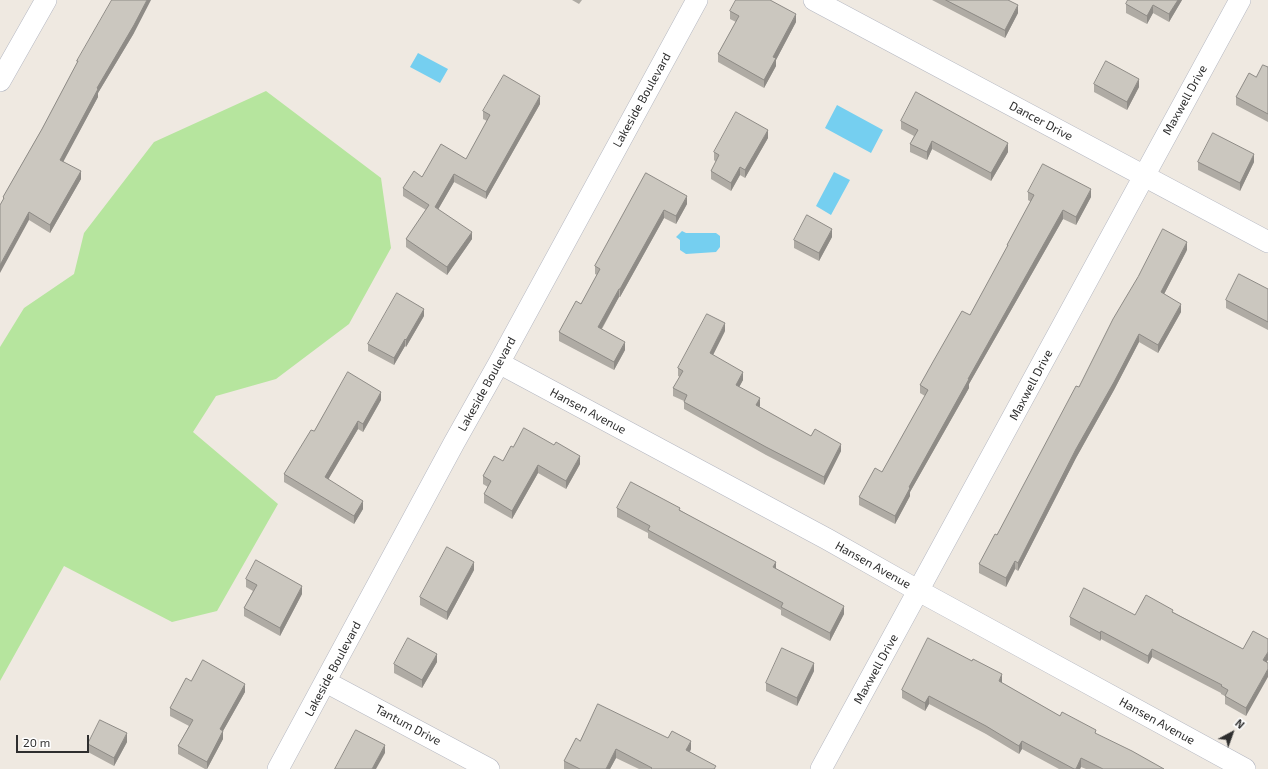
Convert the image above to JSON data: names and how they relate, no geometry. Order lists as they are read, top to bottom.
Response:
{
  "streets": {
    "street": [
      "Lakeside Boulevard",
      "Maxwell Drive",
      "Dancer Drive",
      "Hansen Avenue",
      "Tantum Drive"
    ]
  },
  "crossings": [
    ["Lakeside Boulevard", "Hansen Avenue"],
    ["Lakeside Boulevard", "Tantum Drive"],
    ["Maxwell Drive", "Dancer Drive"],
    ["Maxwell Drive", "Hansen Avenue"]
  ],
  "scale_bar": "20 m",
  "north": "top right"
}
